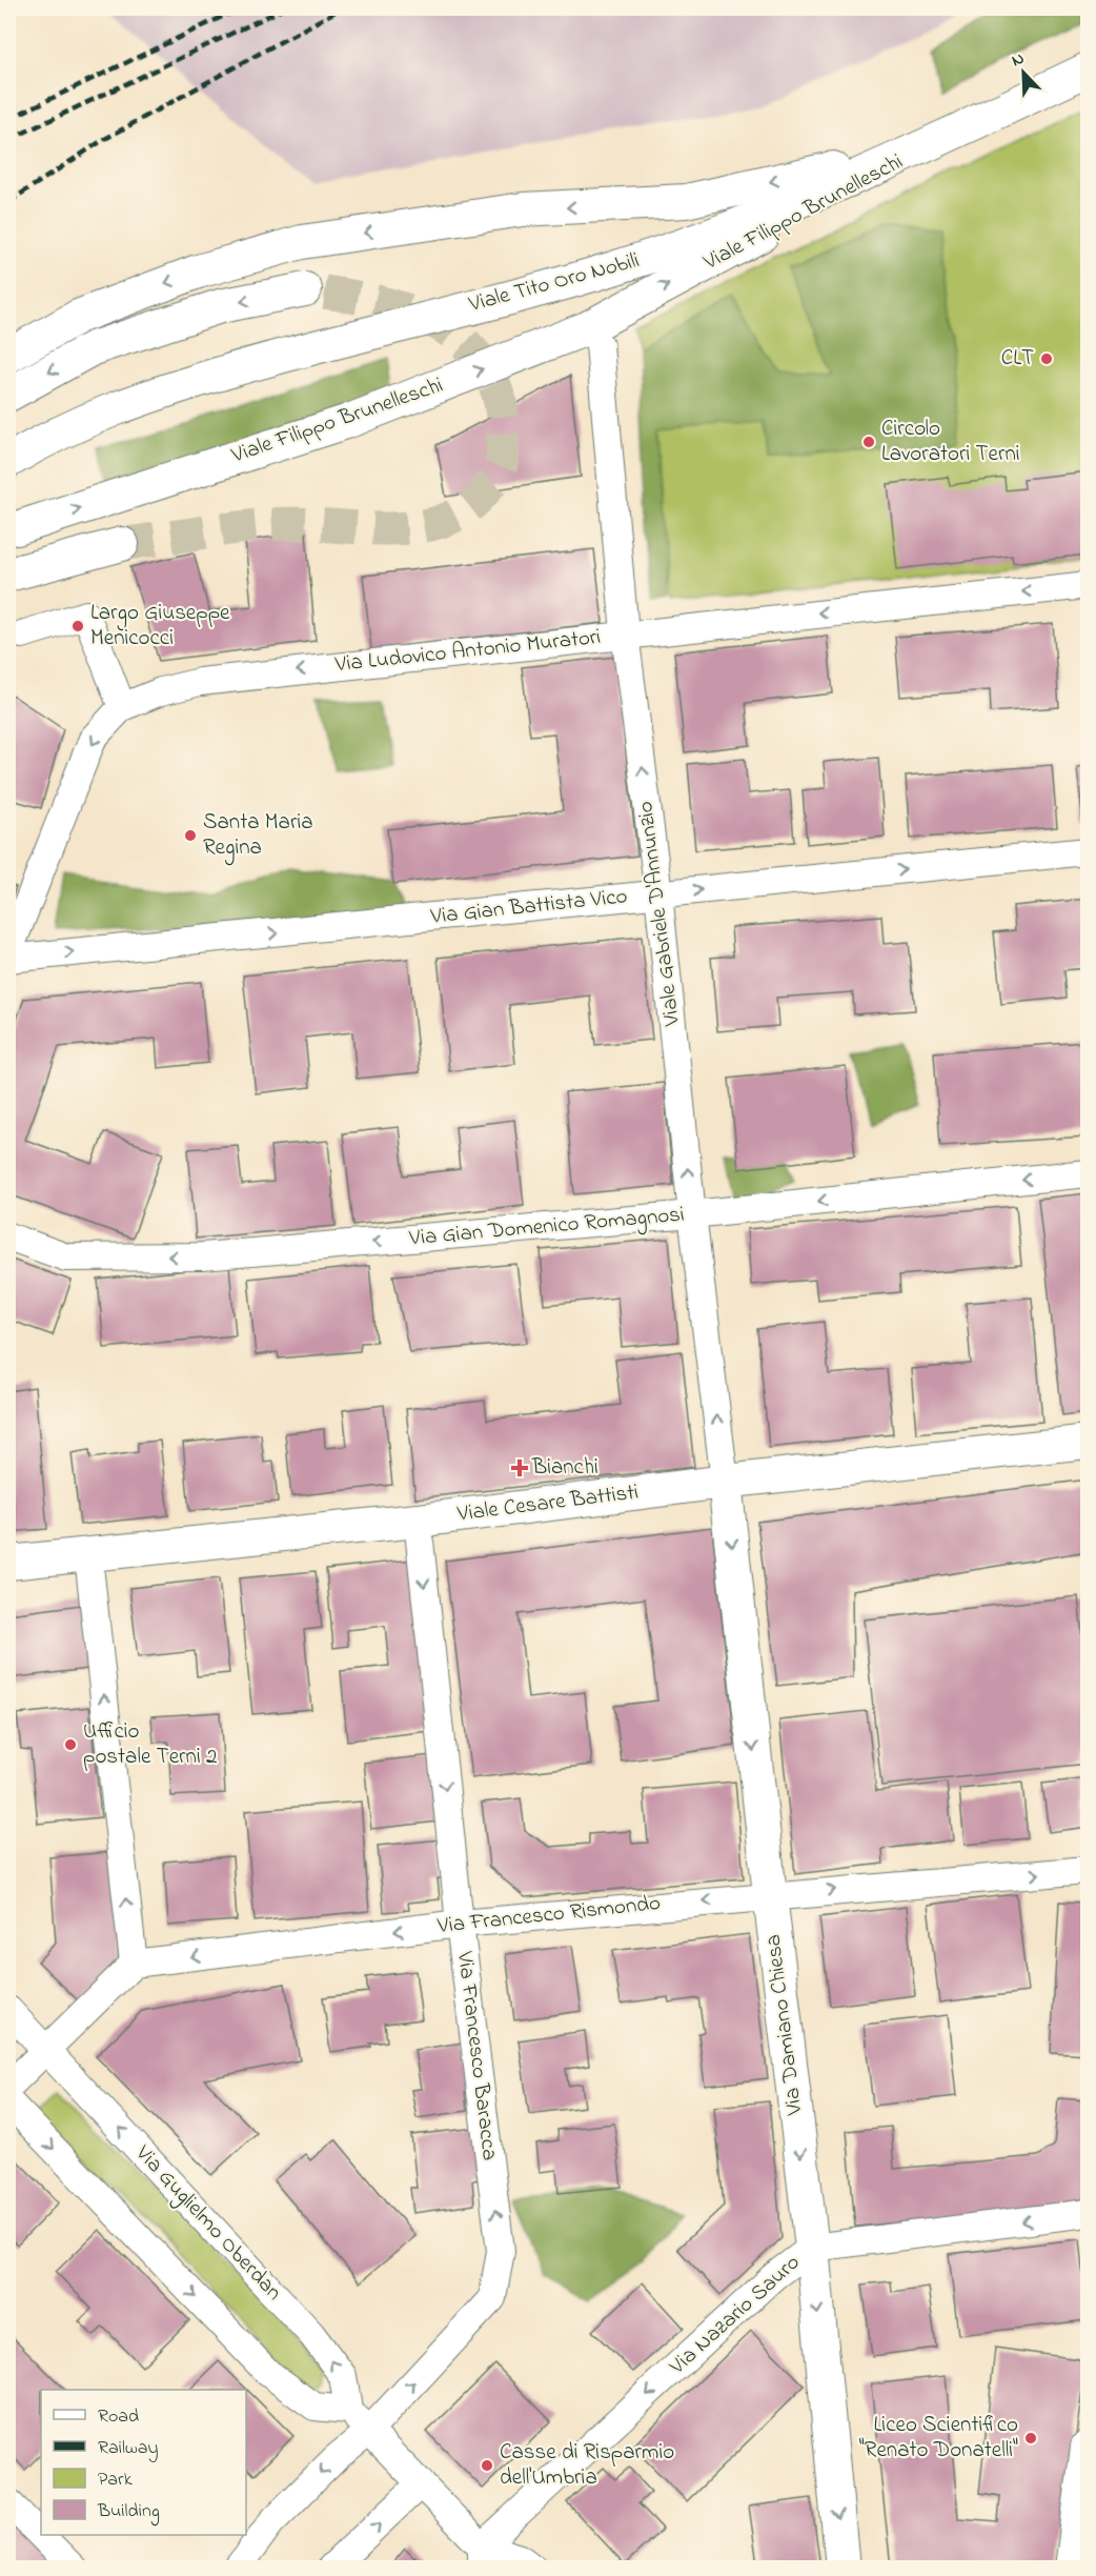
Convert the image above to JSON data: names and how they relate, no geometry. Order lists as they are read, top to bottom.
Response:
{
  "streets": {
    "street": [
      "Viale Filippo Brunelleschi",
      "Viale Tito Oro Nobili",
      "Via Ludovico Antonio Muratori",
      "Via Gian Battista Vico",
      "Viale Gabriele D'Annunzio",
      "Via Gian Domenico Romagnosi",
      "Viale Cesare Battisti",
      "Via Francesco Rismondo",
      "Via Damiano Chiesa",
      "Via Francesco Baracca",
      "Via Guglielmo Oberdan",
      "Via Nazario Sauro"
    ]
  },
  "crossings": [
    ["Viale Filippo Brunelleschi", "Viale Tito Oro Nobili"],
    ["Via Ludovico Antonio Muratori", "Viale Gabriele D'Annunzio"],
    ["Via Gian Battista Vico", "Viale Gabriele D'Annunzio"],
    ["Viale Gabriele D'Annunzio", "Via Gian Domenico Romagnosi"],
    ["Viale Gabriele D'Annunzio", "Viale Cesare Battisti"],
    ["Viale Gabriele D'Annunzio", "Via Damiano Chiesa"],
    ["Viale Cesare Battisti", "Via Damiano Chiesa"],
    ["Viale Cesare Battisti", "Via Francesco Baracca"],
    ["Via Francesco Rismondo", "Via Damiano Chiesa"],
    ["Via Francesco Rismondo", "Via Francesco Baracca"],
    ["Via Damiano Chiesa", "Via Nazario Sauro"]
  ],
  "one_way": [
    "Via Ludovico Antonio Muratori",
    "Via Gian Battista Vico",
    "Viale Gabriele D'Annunzio",
    "Via Gian Domenico Romagnosi",
    "Via Damiano Chiesa",
    "Via Nazario Sauro"
  ],
  "places": {
    "other": [
      "CLT",
      "Circolo Lavoratori Terni",
      "Largo Giuseppe Menicocci",
      "Santa Maria Regina",
      "Ufficio postale Terni 2",
      "Liceo Scientifico \"Renato Donatelli\"",
      "Casse di Risparmio dell'Umbria"
    ],
    "health": ["Bianchi"]
  },
  "legend": [
    "Road",
    "Railway",
    "Park",
    "Building"
  ],
  "north": "top left"
}
